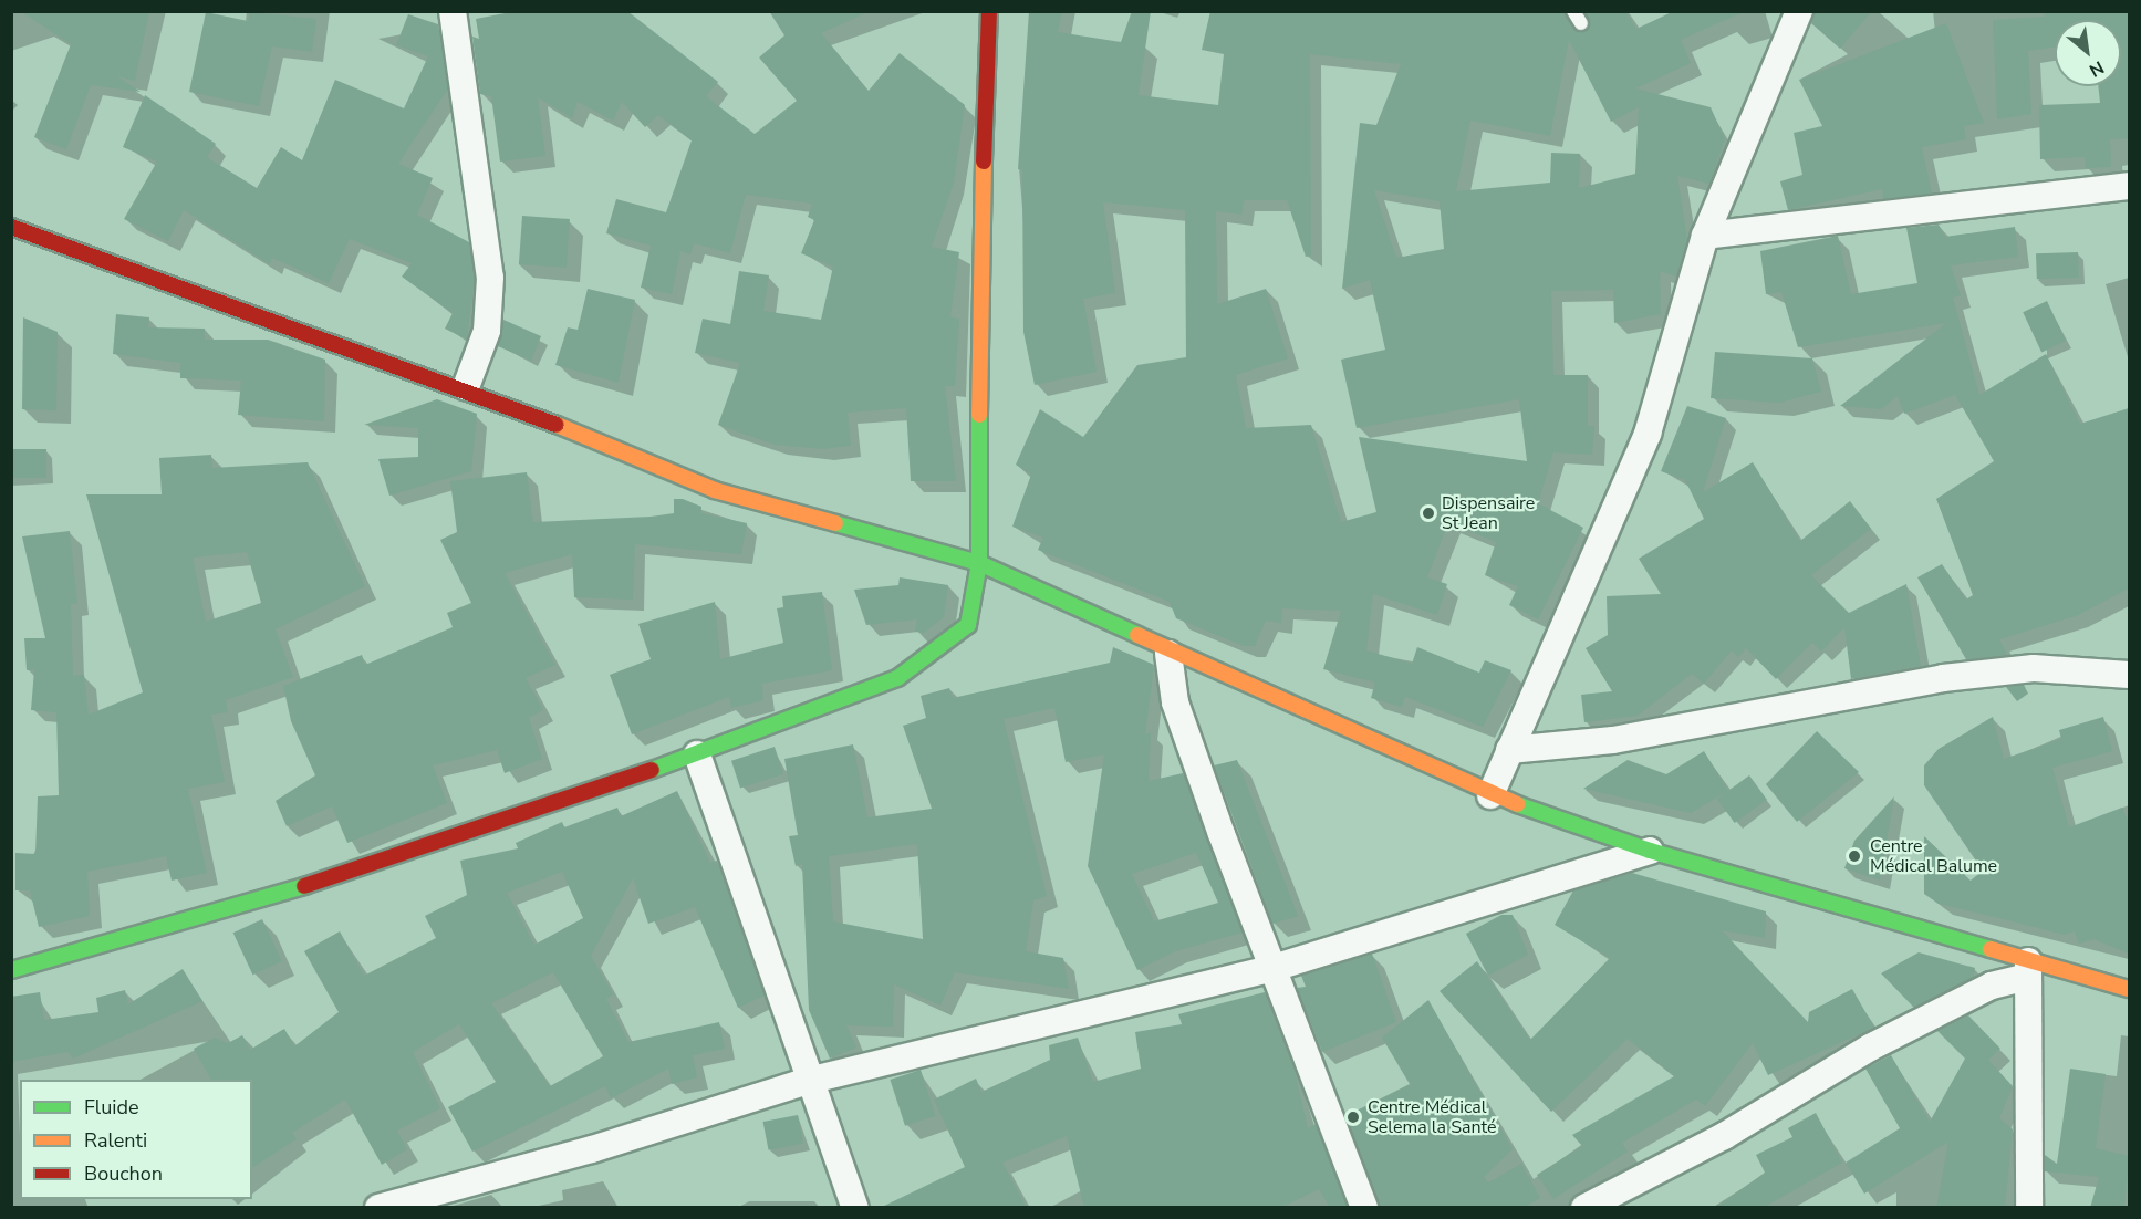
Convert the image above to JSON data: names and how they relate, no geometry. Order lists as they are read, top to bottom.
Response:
{
  "places": ["Dispensaire St Jean", "Centre Médical Balume", "Centre Médical Selema la Santé"],
  "legend": ["Fluide", "Ralenti", "Bouchon"],
  "north": "bottom right"
}
